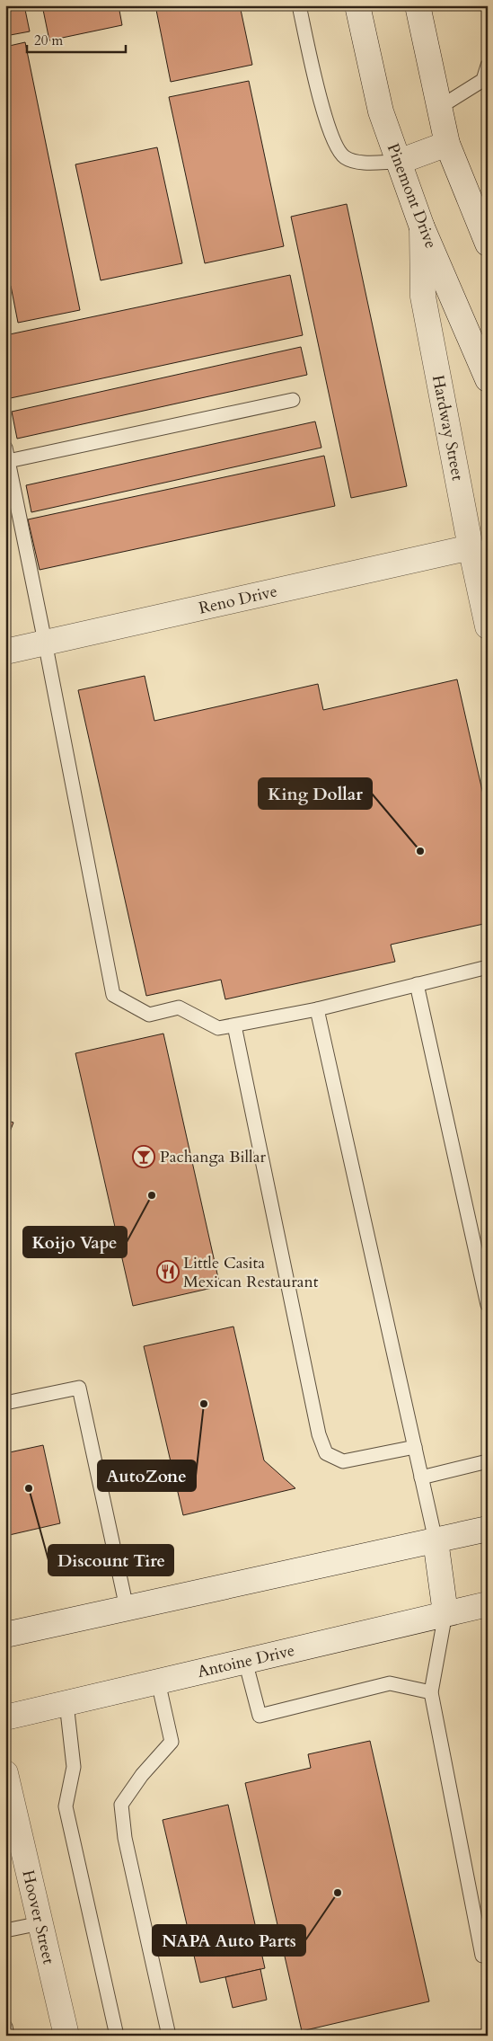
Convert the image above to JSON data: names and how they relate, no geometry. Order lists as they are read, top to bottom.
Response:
{
  "streets": {
    "main road": [
      "Pinemont Drive",
      "Hardway Street",
      "Reno Drive",
      "Antoine Drive",
      "Hoover Street"
    ]
  },
  "crossings": [
    ["Pinemont Drive", "Hardway Street"],
    ["Hardway Street", "Reno Drive"]
  ],
  "places": {
    "other": [
      "King Dollar",
      "Koijo Vape",
      "AutoZone",
      "Discount Tire",
      "NAPA Auto Parts"
    ],
    "bar": ["Pachanga Billar"],
    "restaurant": ["Little Casita Mexican Restaurant"]
  },
  "scale_bar": "20 m"
}
